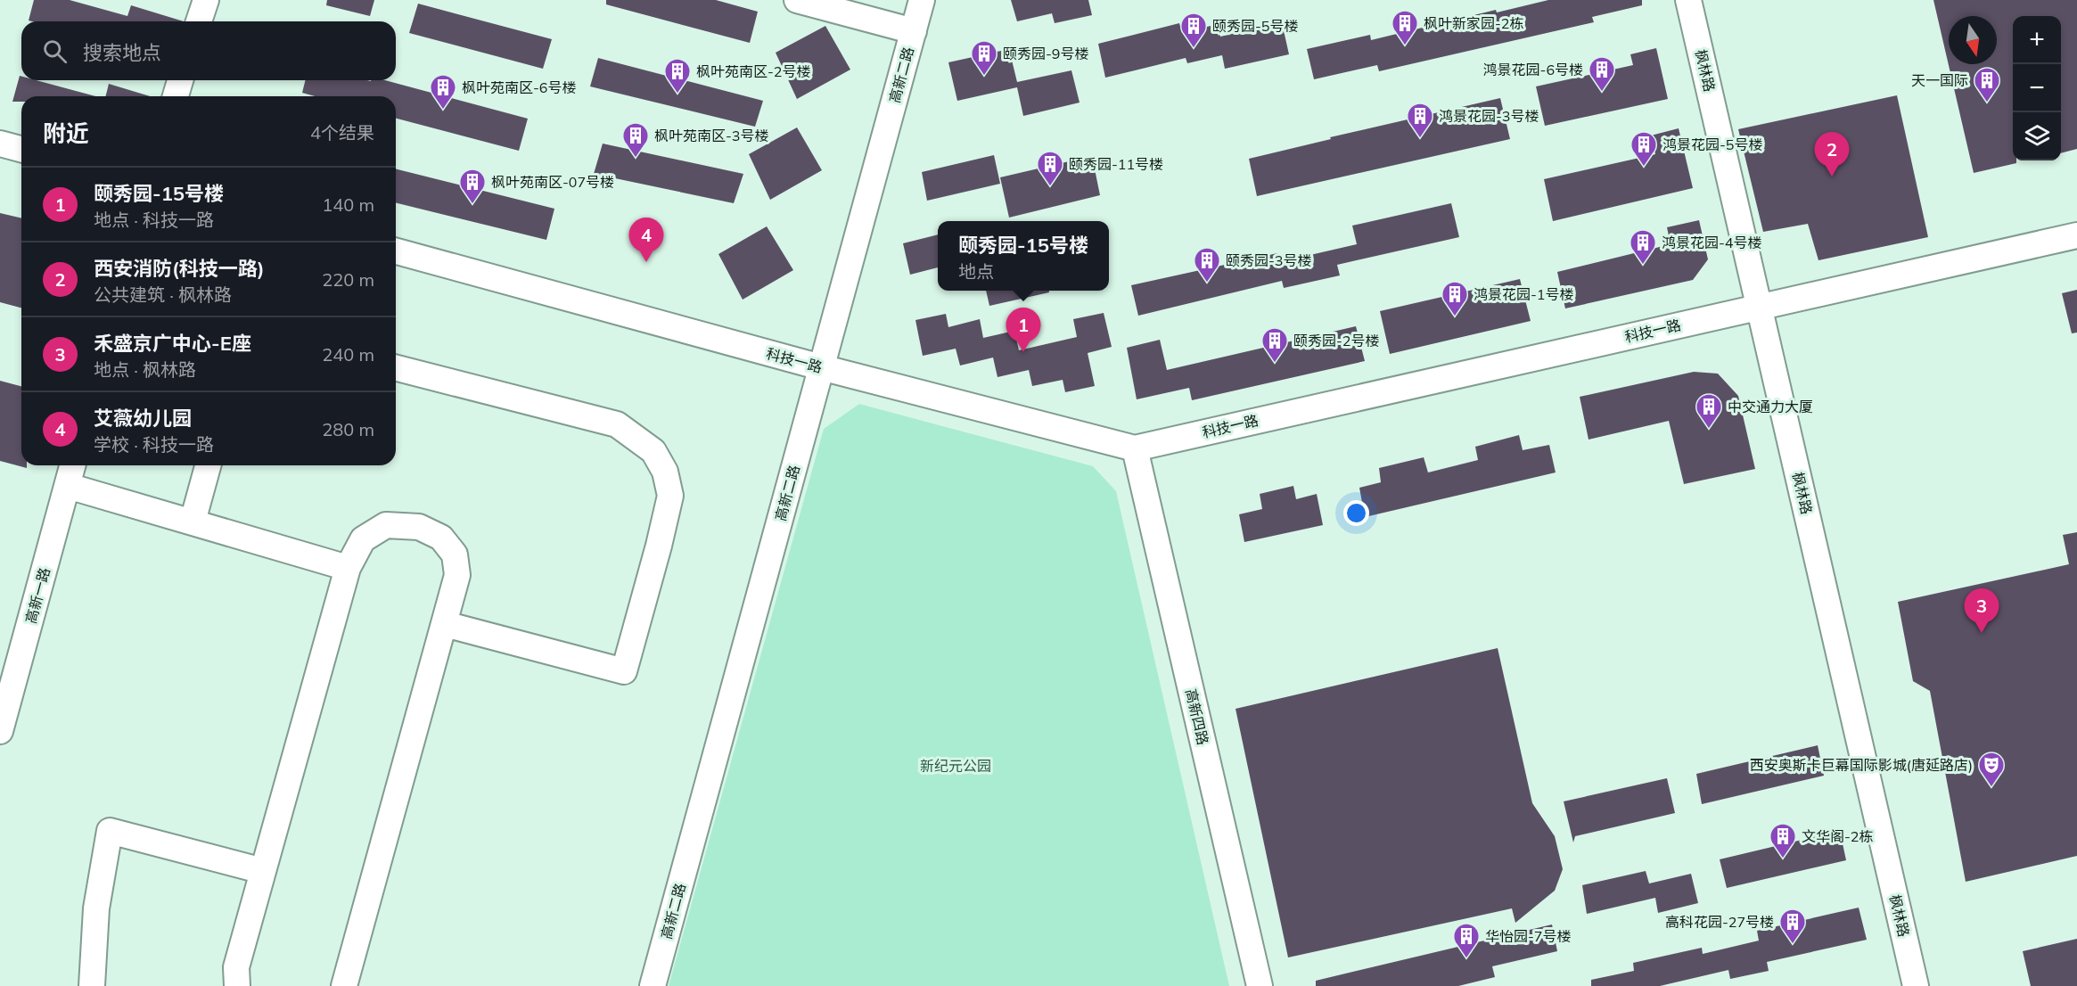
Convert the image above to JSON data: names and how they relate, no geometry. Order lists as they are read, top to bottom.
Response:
{
  "streets": {
    "street": [
      "枫林路",
      "高新二路",
      "科技一路",
      "高新一路",
      "高新四路"
    ]
  },
  "crossings": [
    ["枫林路", "科技一路"],
    ["高新二路", "科技一路"],
    ["科技一路", "高新四路"]
  ],
  "parks": ["新纪元公园"],
  "places": {
    "building": [
      "枫叶新家园-2栋",
      "颐秀园-5号楼",
      "颐秀园-9号楼",
      "鸿景花园-6号楼",
      "枫叶苑南区-2号楼",
      "天一国际",
      "枫叶苑南区-6号楼",
      "鸿景花园-3号楼",
      "枫叶苑南区-3号楼",
      "鸿景花园-5号楼",
      "颐秀园-11号楼",
      "枫叶苑南区-07号楼",
      "鸿景花园-4号楼",
      "颐秀园-3号楼",
      "鸿景花园-1号楼",
      "颐秀园-2号楼",
      "中交通力大厦",
      "文华阁-2栋",
      "高科花园-27号楼",
      "华怡园-7号楼"
    ],
    "theatre": ["西安奥斯卡巨幕国际影城(唐延路店)"]
  },
  "north": "bottom",
  "page": {
    "map_buttons": ["+", "−"],
    "search": "搜索地点",
    "heading": ["附近", "4个结果"],
    "pins": [
      "2",
      "4",
      "1",
      "3"
    ],
    "list": [
      {
        "mark": "1",
        "name": "颐秀园-15号楼",
        "note": "地点 · 科技一路",
        "value": "140 m"
      },
      {
        "mark": "2",
        "name": "西安消防(科技一路)",
        "note": "公共建筑 · 枫林路",
        "value": "220 m"
      },
      {
        "mark": "3",
        "name": "禾盛京广中心-E座",
        "note": "地点 · 枫林路",
        "value": "240 m"
      },
      {
        "mark": "4",
        "name": "艾薇幼儿园",
        "note": "学校 · 科技一路",
        "value": "280 m"
      }
    ],
    "popup": ["颐秀园-15号楼", "地点"]
  }
}
